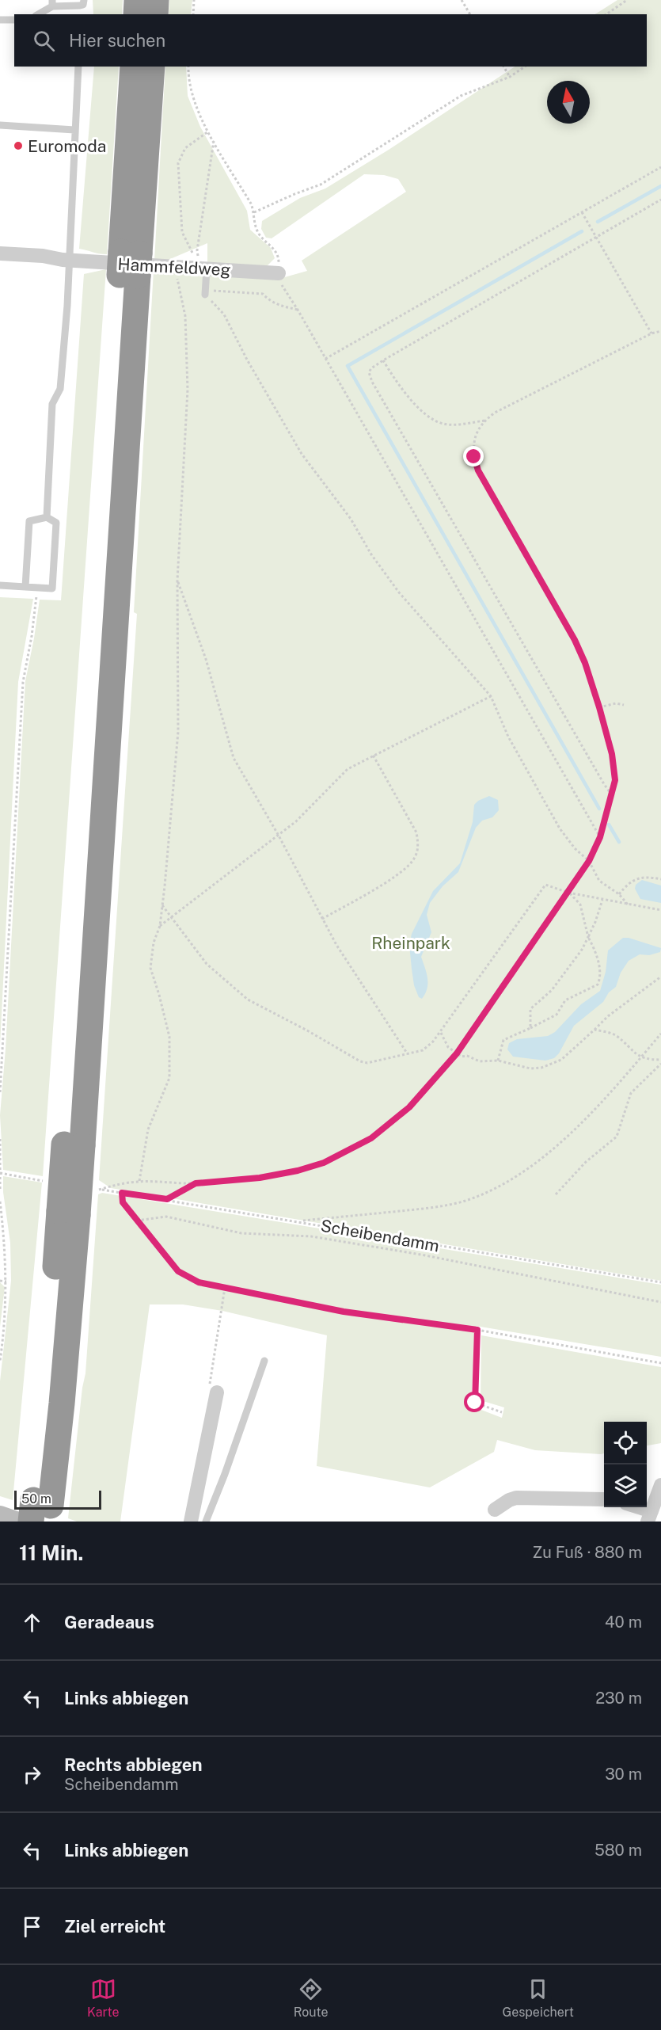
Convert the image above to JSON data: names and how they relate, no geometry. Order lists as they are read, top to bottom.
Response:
{
  "streets": {
    "street": ["Hammfeldweg"],
    "path": ["Scheibendamm"]
  },
  "parks": ["Rheinpark"],
  "places": ["Euromoda"],
  "scale_bar": "50 m",
  "north": "top",
  "page": {
    "search": "Hier suchen",
    "scale": "50 m",
    "heading": ["11 Min.", "Zu Fuß · 880 m"],
    "list": [
      ["Geradeaus", "40 m"],
      ["Links abbiegen", "230 m"],
      ["Rechts abbiegen", "Scheibendamm", "30 m"],
      ["Links abbiegen", "580 m"],
      "Ziel erreicht"
    ],
    "nav": ["Karte", "Route", "Gespeichert"]
  }
}
